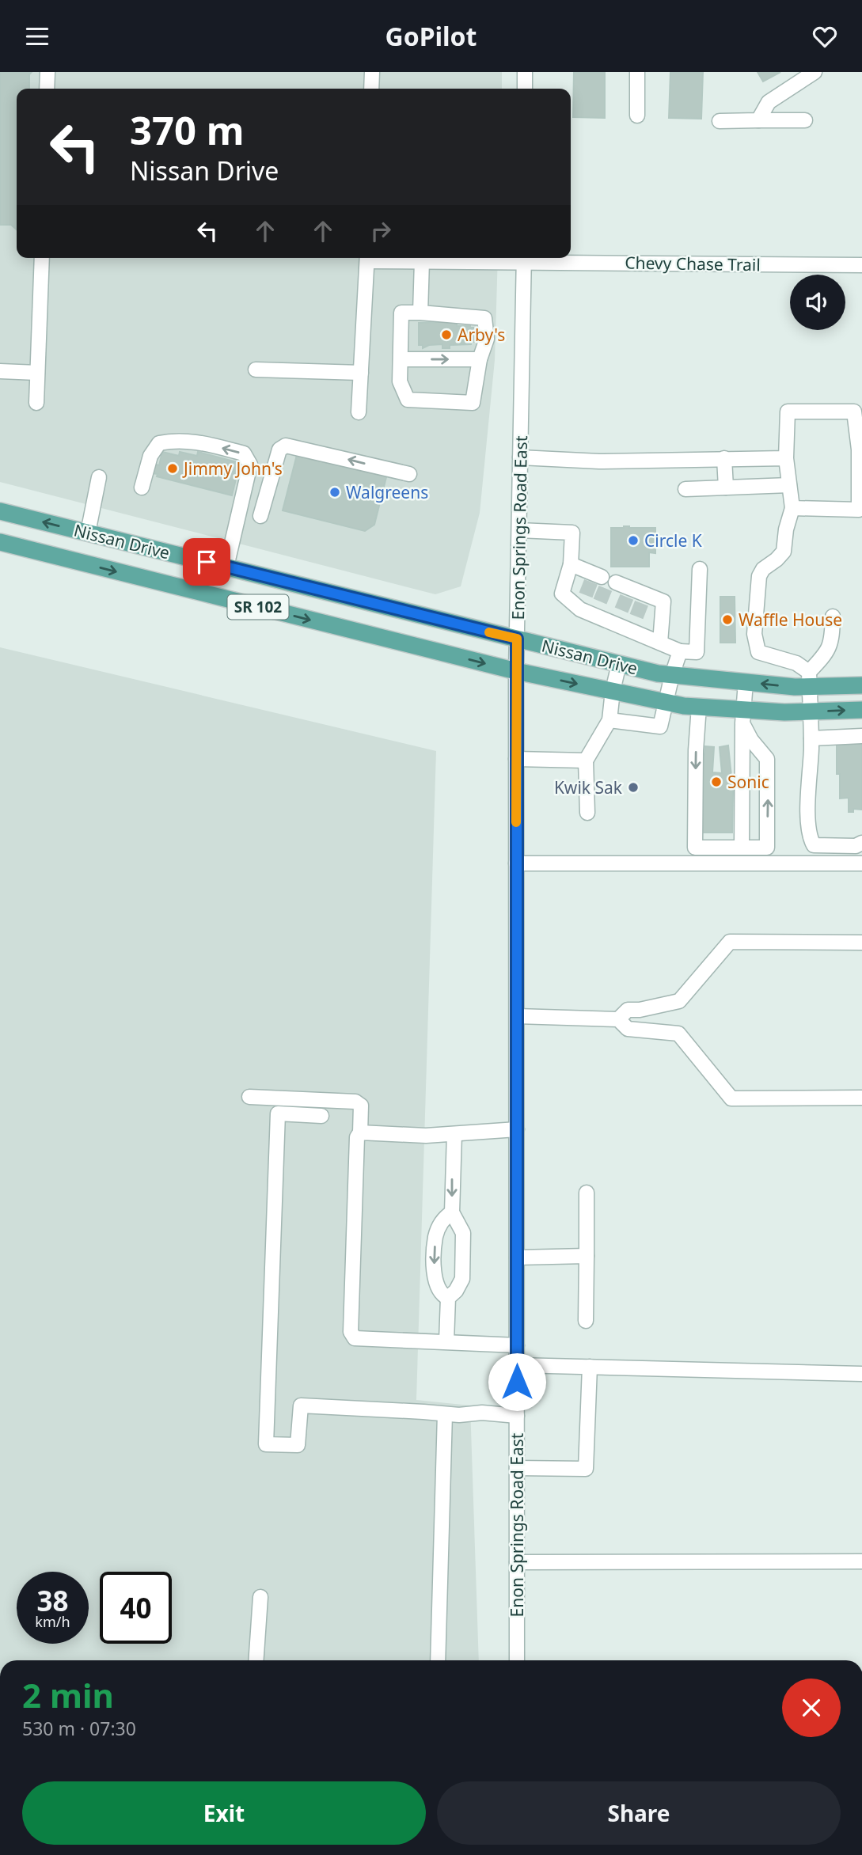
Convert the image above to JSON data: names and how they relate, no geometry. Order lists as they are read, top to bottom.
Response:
{
  "streets": {
    "main road": ["Nissan Drive", "SR 102"],
    "street": ["Chevy Chase Trail", "Enon Springs Road East"]
  },
  "crossings": [
    ["Enon Springs Road East", "Nissan Drive"]
  ],
  "places": [
    "Arby's",
    "Jimmy John's",
    "Walgreens",
    "Circle K",
    "Waffle House",
    "Sonic",
    "Kwik Sak"
  ],
  "page": {
    "header": "GoPilot",
    "turn": ["370 m", "Nissan Drive"],
    "speed": "38 km/h",
    "limit": "40",
    "heading": ["2 min", "530 m · 07:30"],
    "buttons": ["Exit", "Share"]
  }
}
